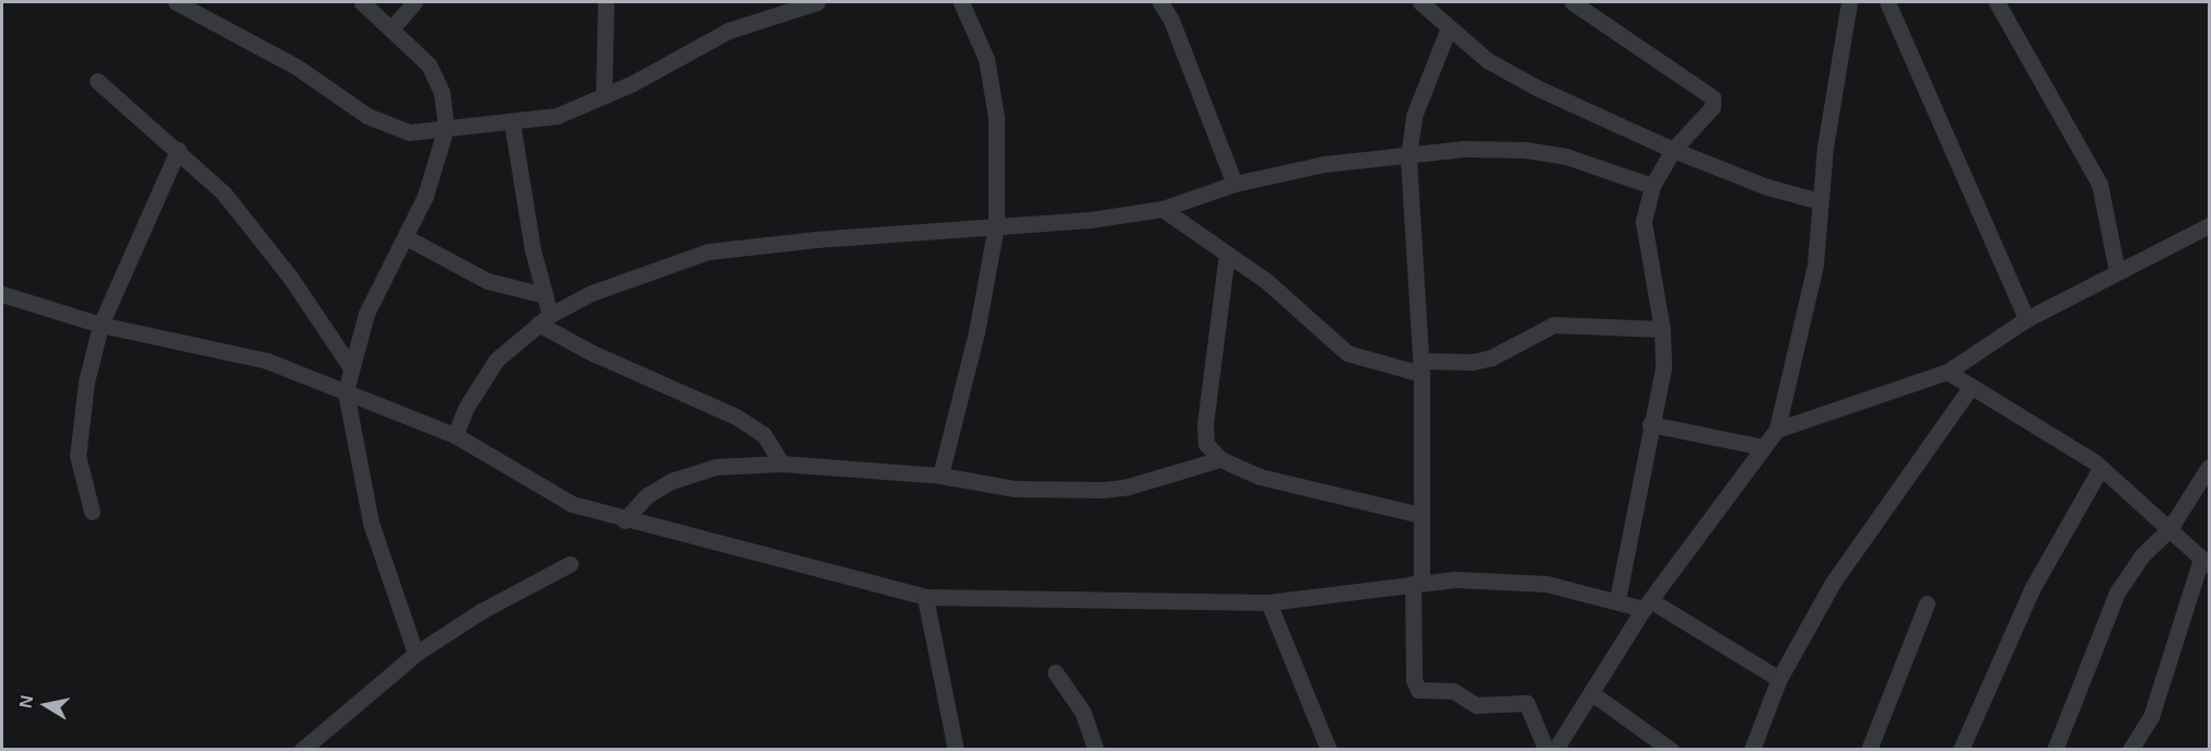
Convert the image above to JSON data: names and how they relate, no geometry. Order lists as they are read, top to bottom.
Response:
{
  "north": "left"
}
